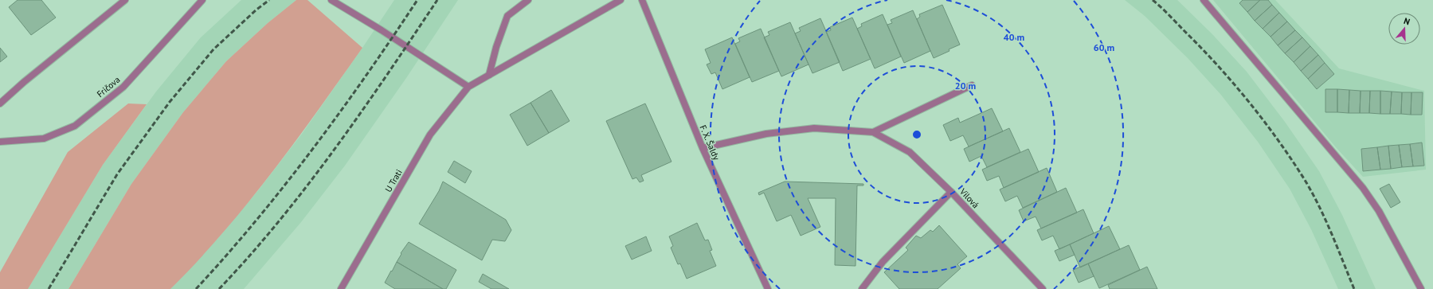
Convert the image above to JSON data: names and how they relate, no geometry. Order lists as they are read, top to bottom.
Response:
{
  "streets": {
    "street": [
      "Fričova",
      "F. X. Šaldy",
      "U Trati",
      "Vilová"
    ]
  },
  "crossings": [
    ["F. X. Šaldy", "Vilová"]
  ],
  "north": "top",
  "rings": ["40 m", "60 m", "20 m"]
}
